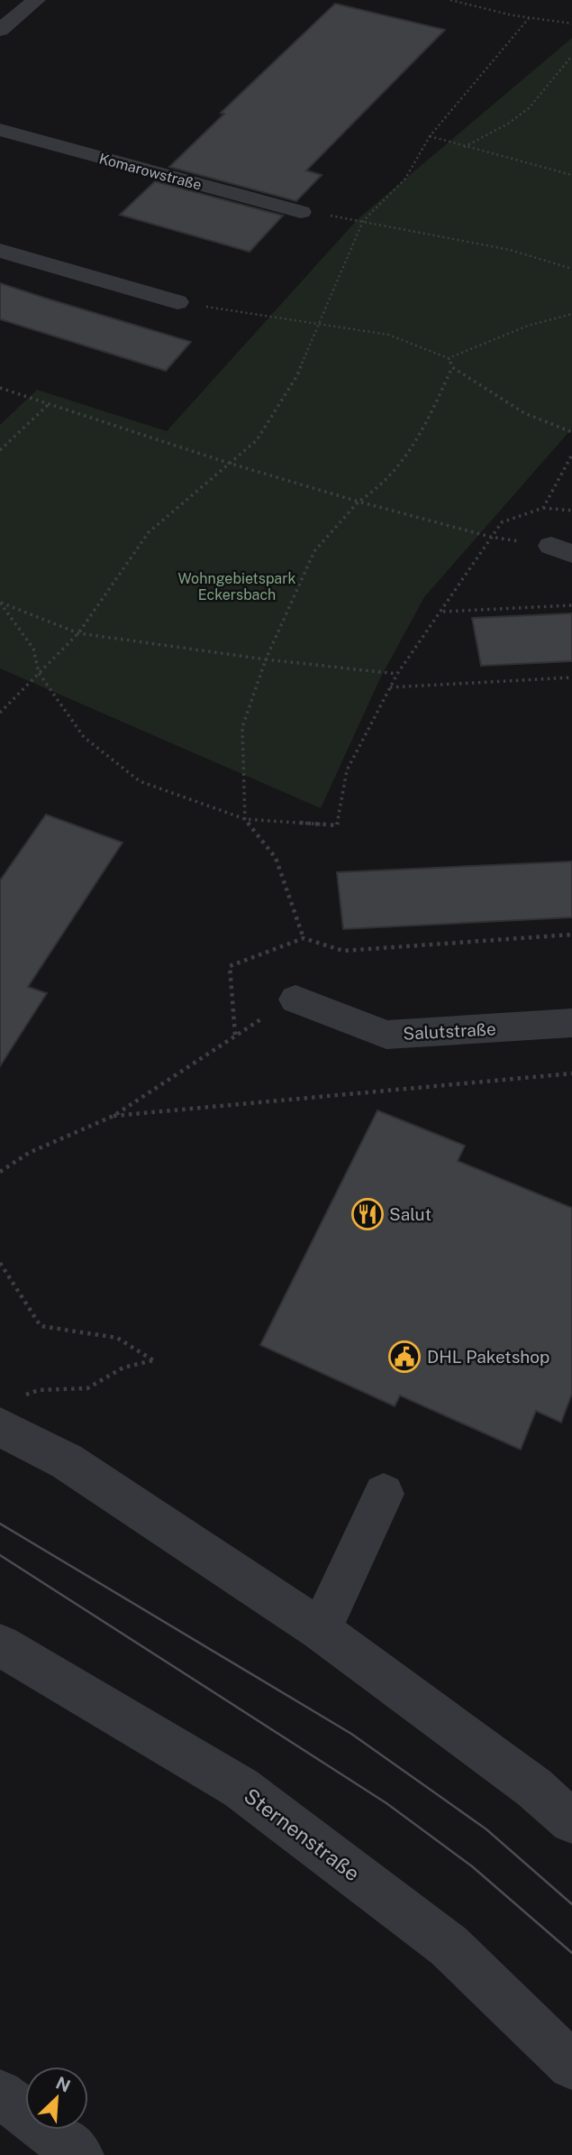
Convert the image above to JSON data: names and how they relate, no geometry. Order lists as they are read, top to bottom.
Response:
{
  "streets": {
    "street": ["Komarowstraße", "Salutstraße", "Sternenstraße"]
  },
  "parks": ["Wohngebietspark Eckersbach"],
  "places": {
    "restaurant": ["Salut"],
    "public building": ["DHL Paketshop"]
  },
  "north": "top right"
}
